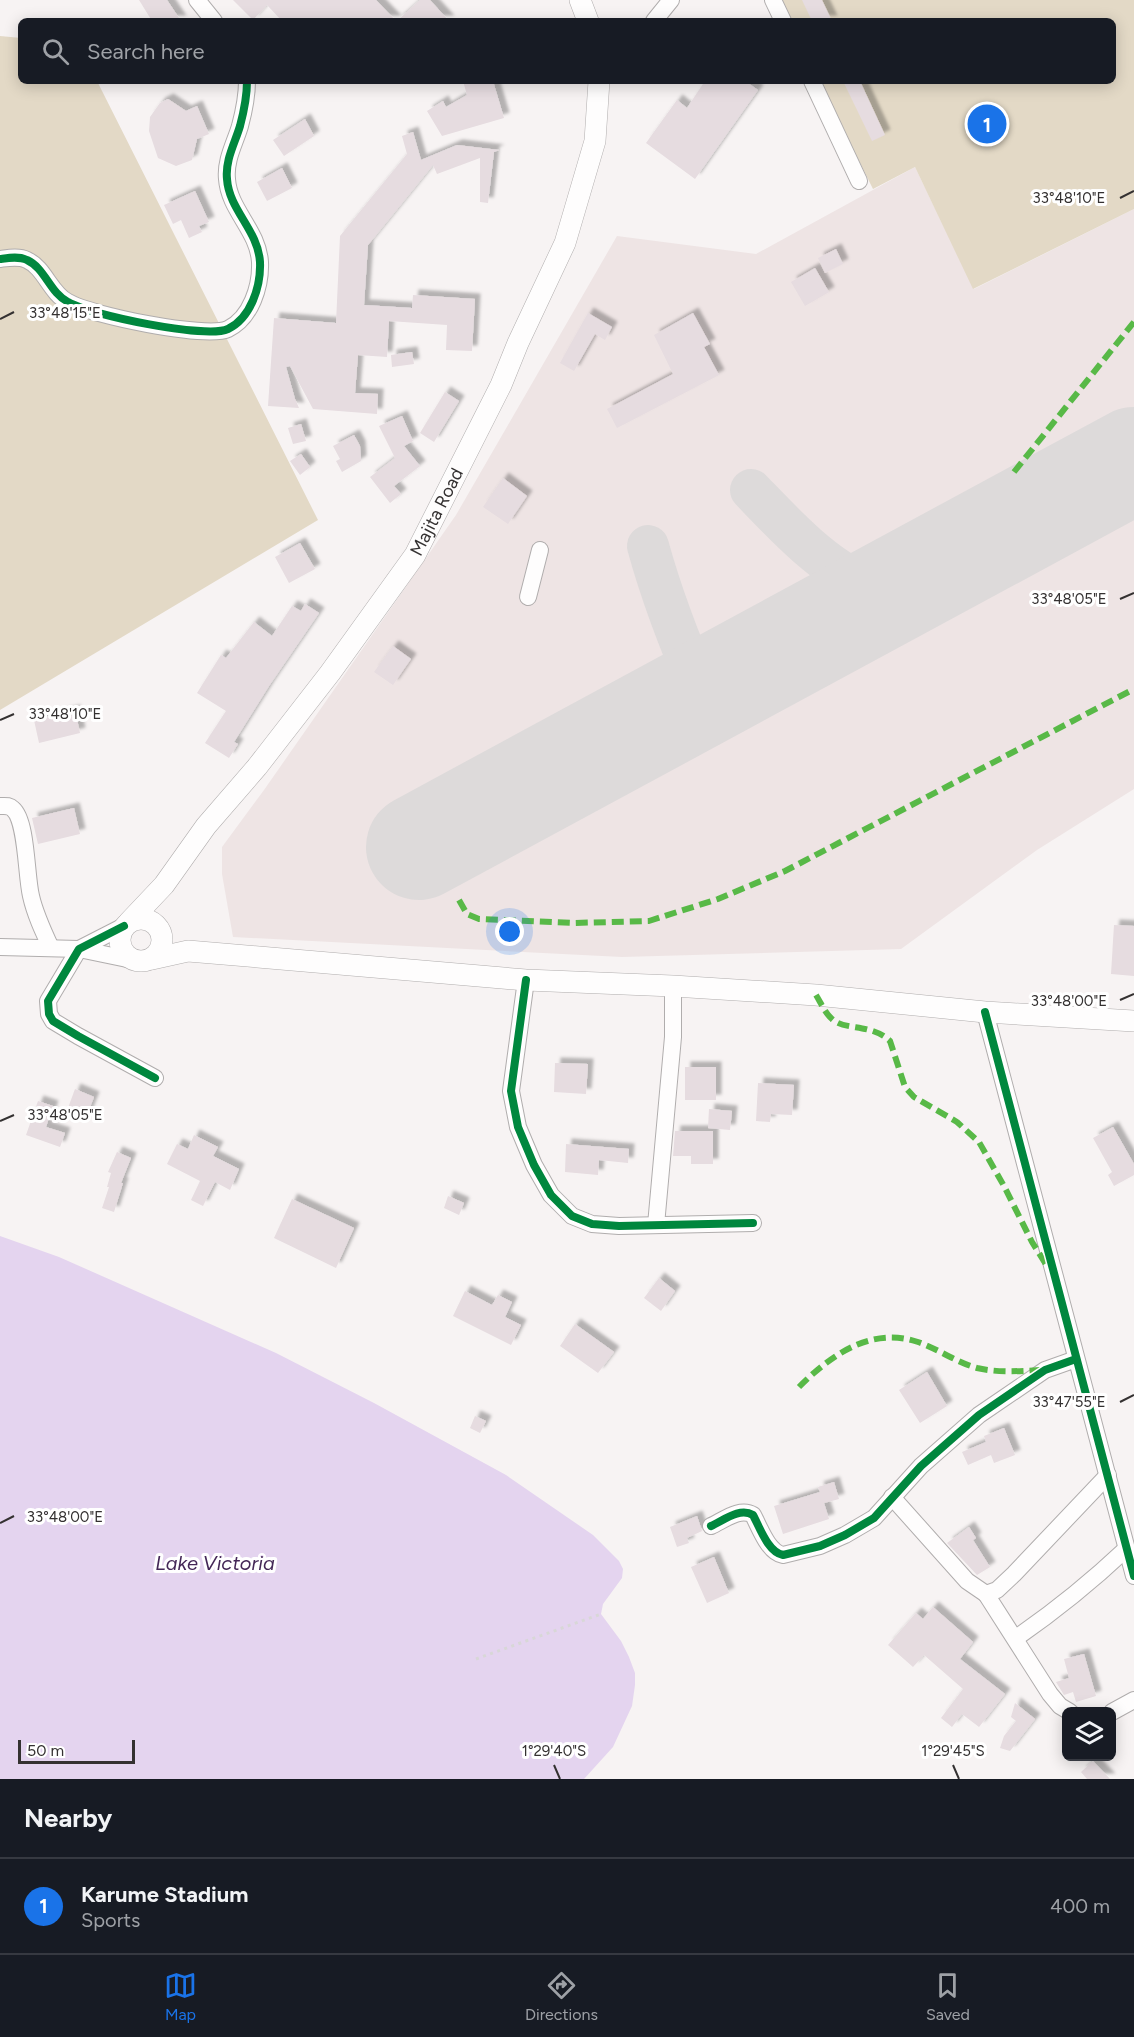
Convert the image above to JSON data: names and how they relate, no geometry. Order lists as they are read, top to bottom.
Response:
{
  "streets": {
    "main road": ["Majita Road"]
  },
  "water": ["Lake Victoria"],
  "scale_bar": "50 m",
  "page": {
    "search": "Search here",
    "pins": "1",
    "scale": "50 m",
    "heading": "Nearby",
    "list": [
      {
        "mark": "1",
        "name": "Karume Stadium",
        "note": "Sports",
        "value": "400 m"
      }
    ],
    "nav": ["Map", "Directions", "Saved"]
  },
  "coordinates": [
    "33°48'10\"E",
    "33°48'15\"E",
    "33°48'05\"E",
    "33°48'00\"E",
    "33°47'55\"E",
    "1°29'40\"S",
    "1°29'45\"S"
  ]
}
